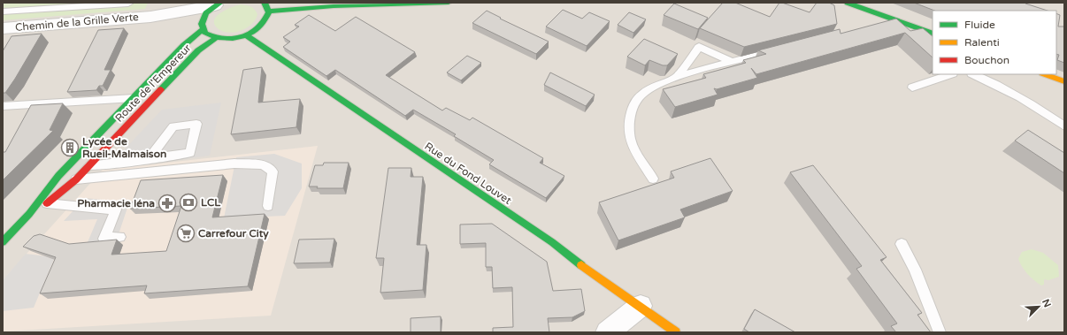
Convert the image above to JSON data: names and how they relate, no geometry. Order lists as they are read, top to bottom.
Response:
{
  "streets": {
    "street": ["Chemin de la Grille Verte", "Route de l'Empereur", "Rue du Fond Louvet"]
  },
  "crossings": [
    ["Chemin de la Grille Verte", "Route de l'Empereur"]
  ],
  "places": {
    "building": ["Lycée de Rueil-Malmaison"],
    "bank": ["LCL"],
    "pharmacy": ["Pharmacie Iéna"],
    "supermarket": ["Carrefour City"]
  },
  "legend": ["Fluide", "Ralenti", "Bouchon"],
  "north": "top right"
}
